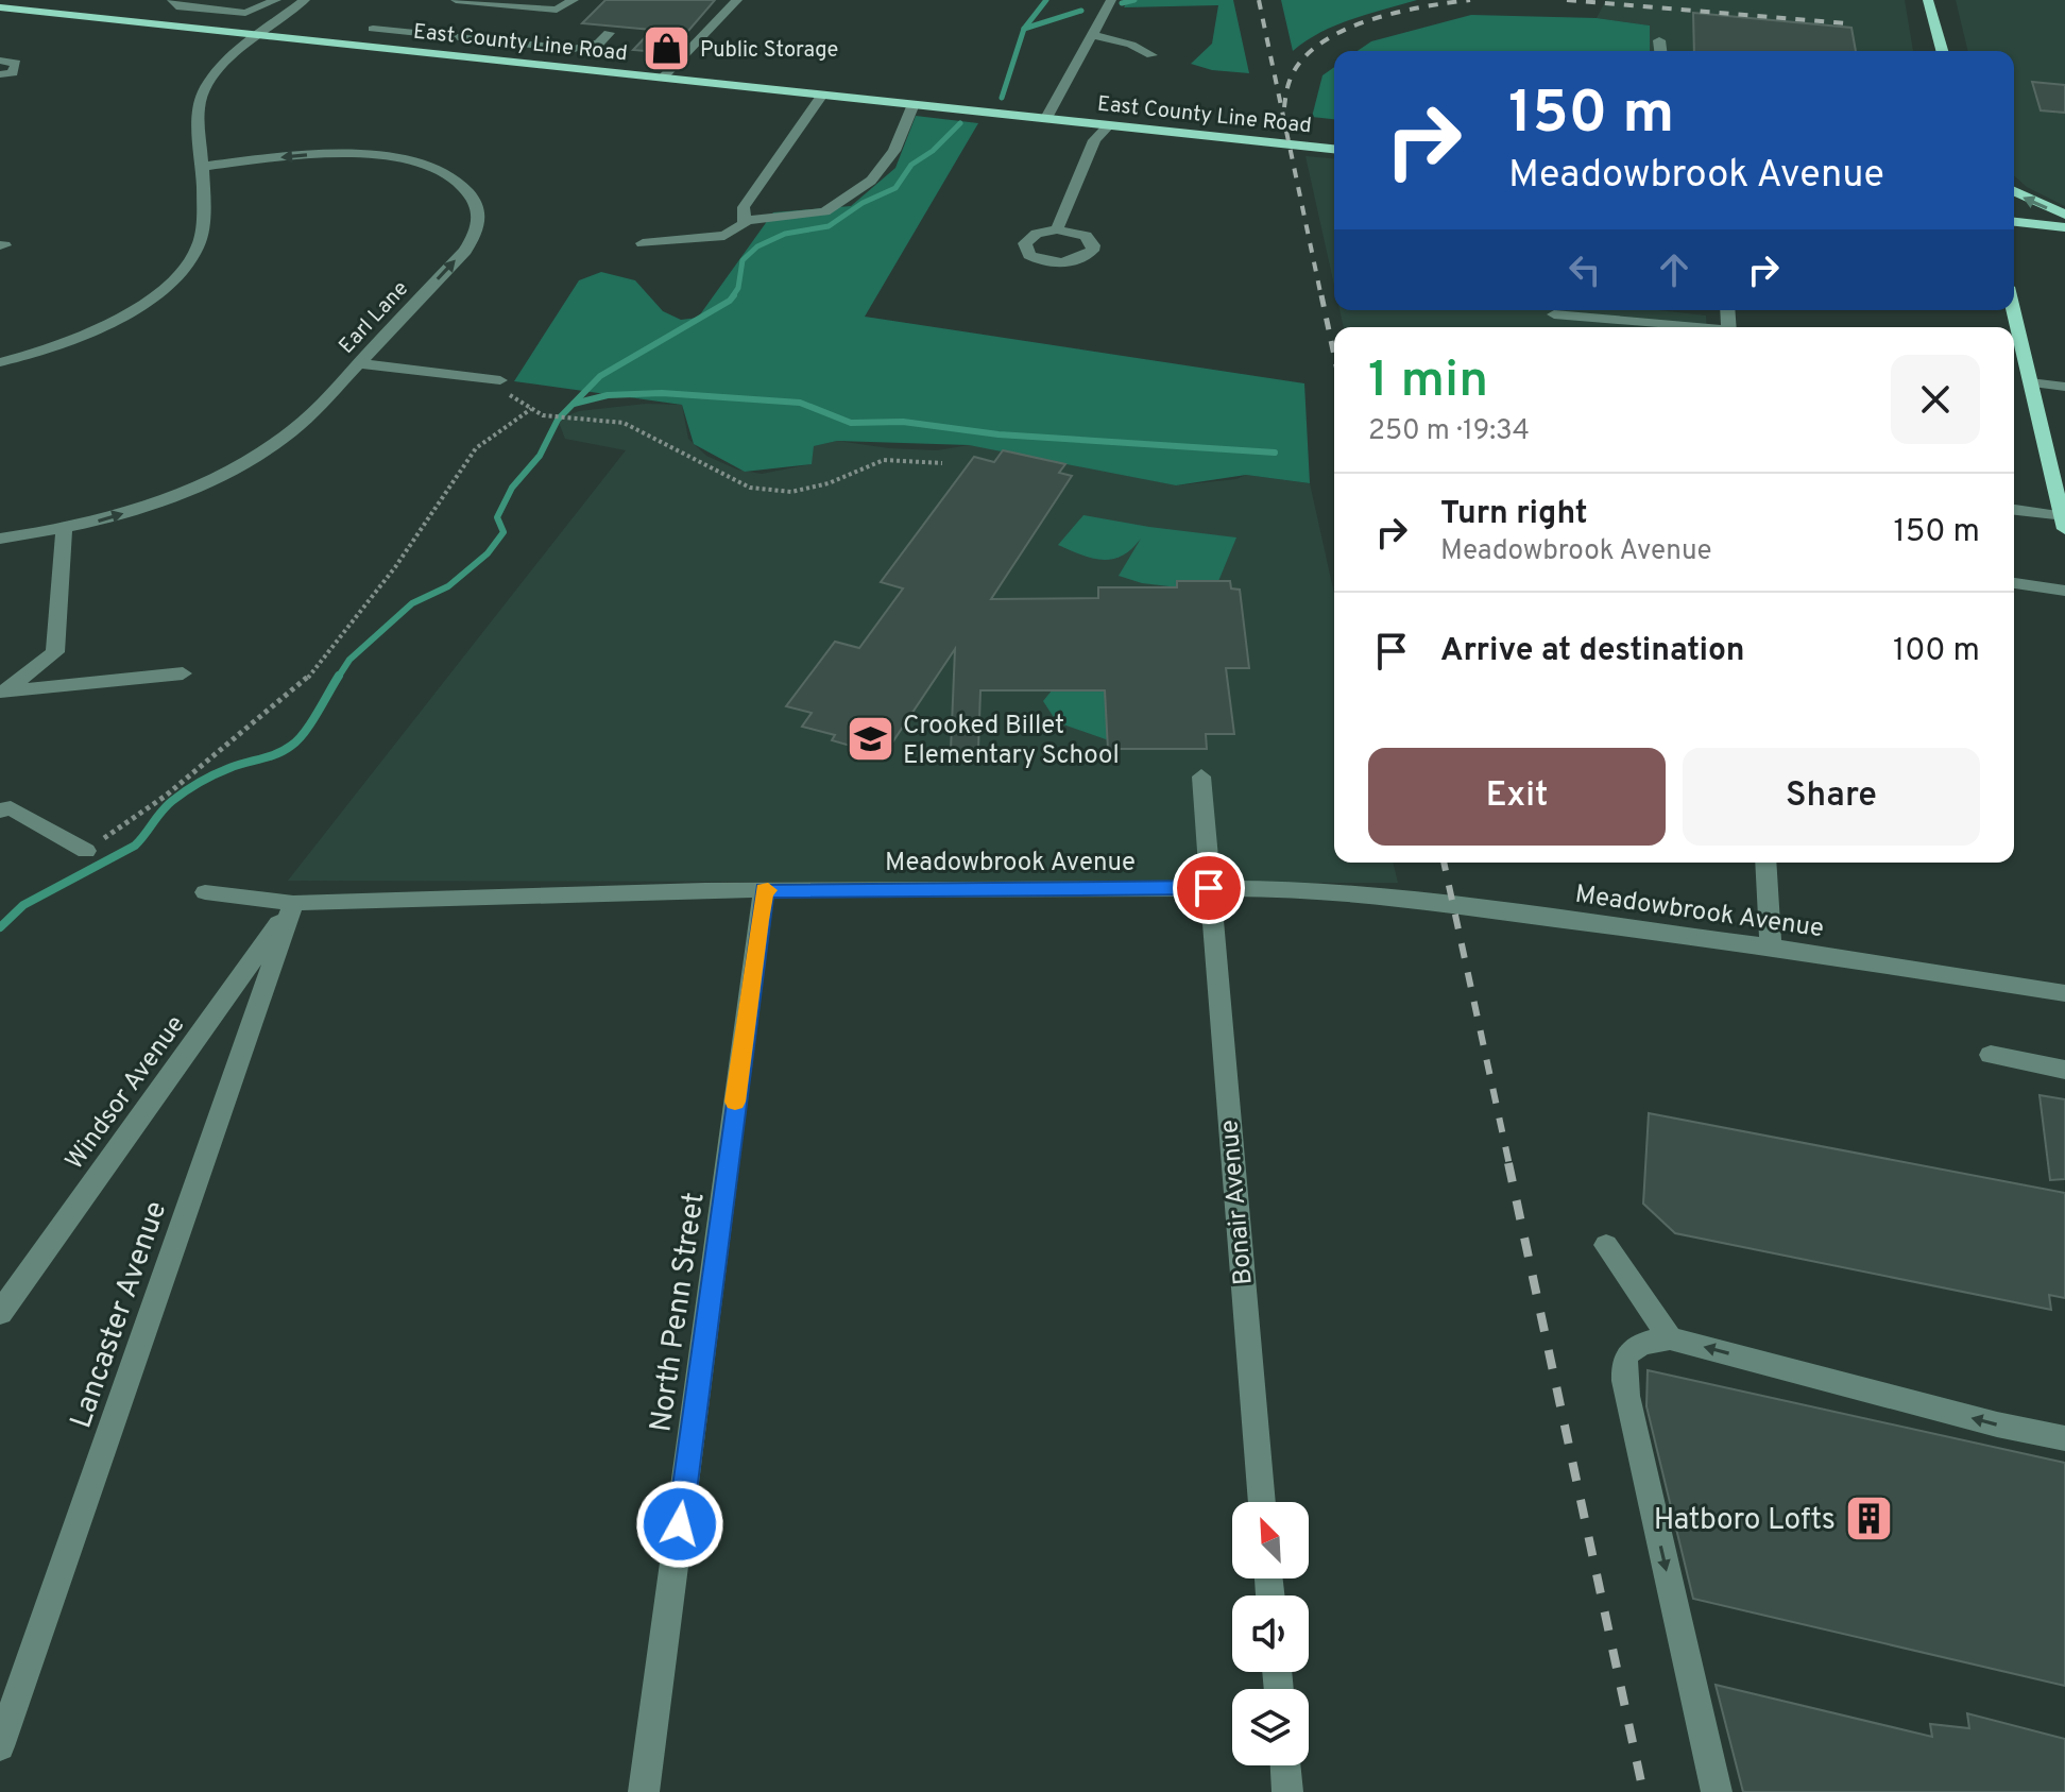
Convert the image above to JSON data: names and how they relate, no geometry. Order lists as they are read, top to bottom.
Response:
{
  "streets": {
    "main road": ["East County Line Road"],
    "street": [
      "Earl Lane",
      "Meadowbrook Avenue",
      "Windsor Avenue",
      "Bonair Avenue",
      "North Penn Street",
      "Lancaster Avenue"
    ]
  },
  "crossings": [
    ["Meadowbrook Avenue", "Windsor Avenue"],
    ["Meadowbrook Avenue", "Bonair Avenue"],
    ["Meadowbrook Avenue", "North Penn Street"],
    ["Meadowbrook Avenue", "Lancaster Avenue"],
    ["Windsor Avenue", "Lancaster Avenue"]
  ],
  "places": {
    "shop": ["Public Storage"],
    "school or university": ["Crooked Billet Elementary School"],
    "building": ["Hatboro Lofts"]
  },
  "north": "top left",
  "page": {
    "turn": ["150 m", "Meadowbrook Avenue"],
    "heading": ["1 min", "250 m · 19:34"],
    "list": [
      {
        "name": "Turn right",
        "note": "Meadowbrook Avenue",
        "value": "150 m"
      },
      {
        "name": "Arrive at destination",
        "value": "100 m"
      }
    ],
    "buttons": ["Exit", "Share"]
  }
}
